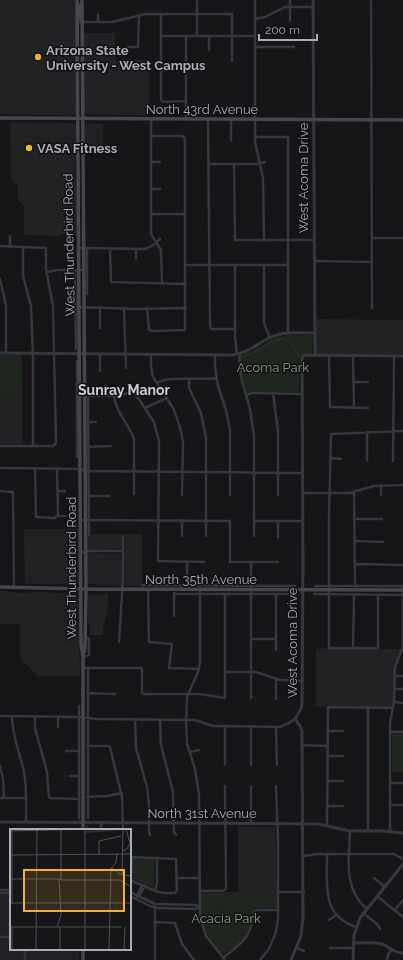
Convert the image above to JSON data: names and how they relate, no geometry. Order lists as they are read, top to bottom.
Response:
{
  "streets": {
    "main road": ["North 43rd Avenue", "West Thunderbird Road", "North 35th Avenue"],
    "street": ["West Acoma Drive", "North 31st Avenue"]
  },
  "crossings": [
    ["North 43rd Avenue", "West Acoma Drive"],
    ["North 43rd Avenue", "West Thunderbird Road"],
    ["West Acoma Drive", "North 35th Avenue"],
    ["West Thunderbird Road", "North 35th Avenue"],
    ["West Thunderbird Road", "North 31st Avenue"]
  ],
  "districts": ["Sunray Manor"],
  "parks": ["Acoma Park", "Acacia Park"],
  "places": ["Arizona State University - West Campus", "VASA Fitness"],
  "scale_bar": "200 m"
}
